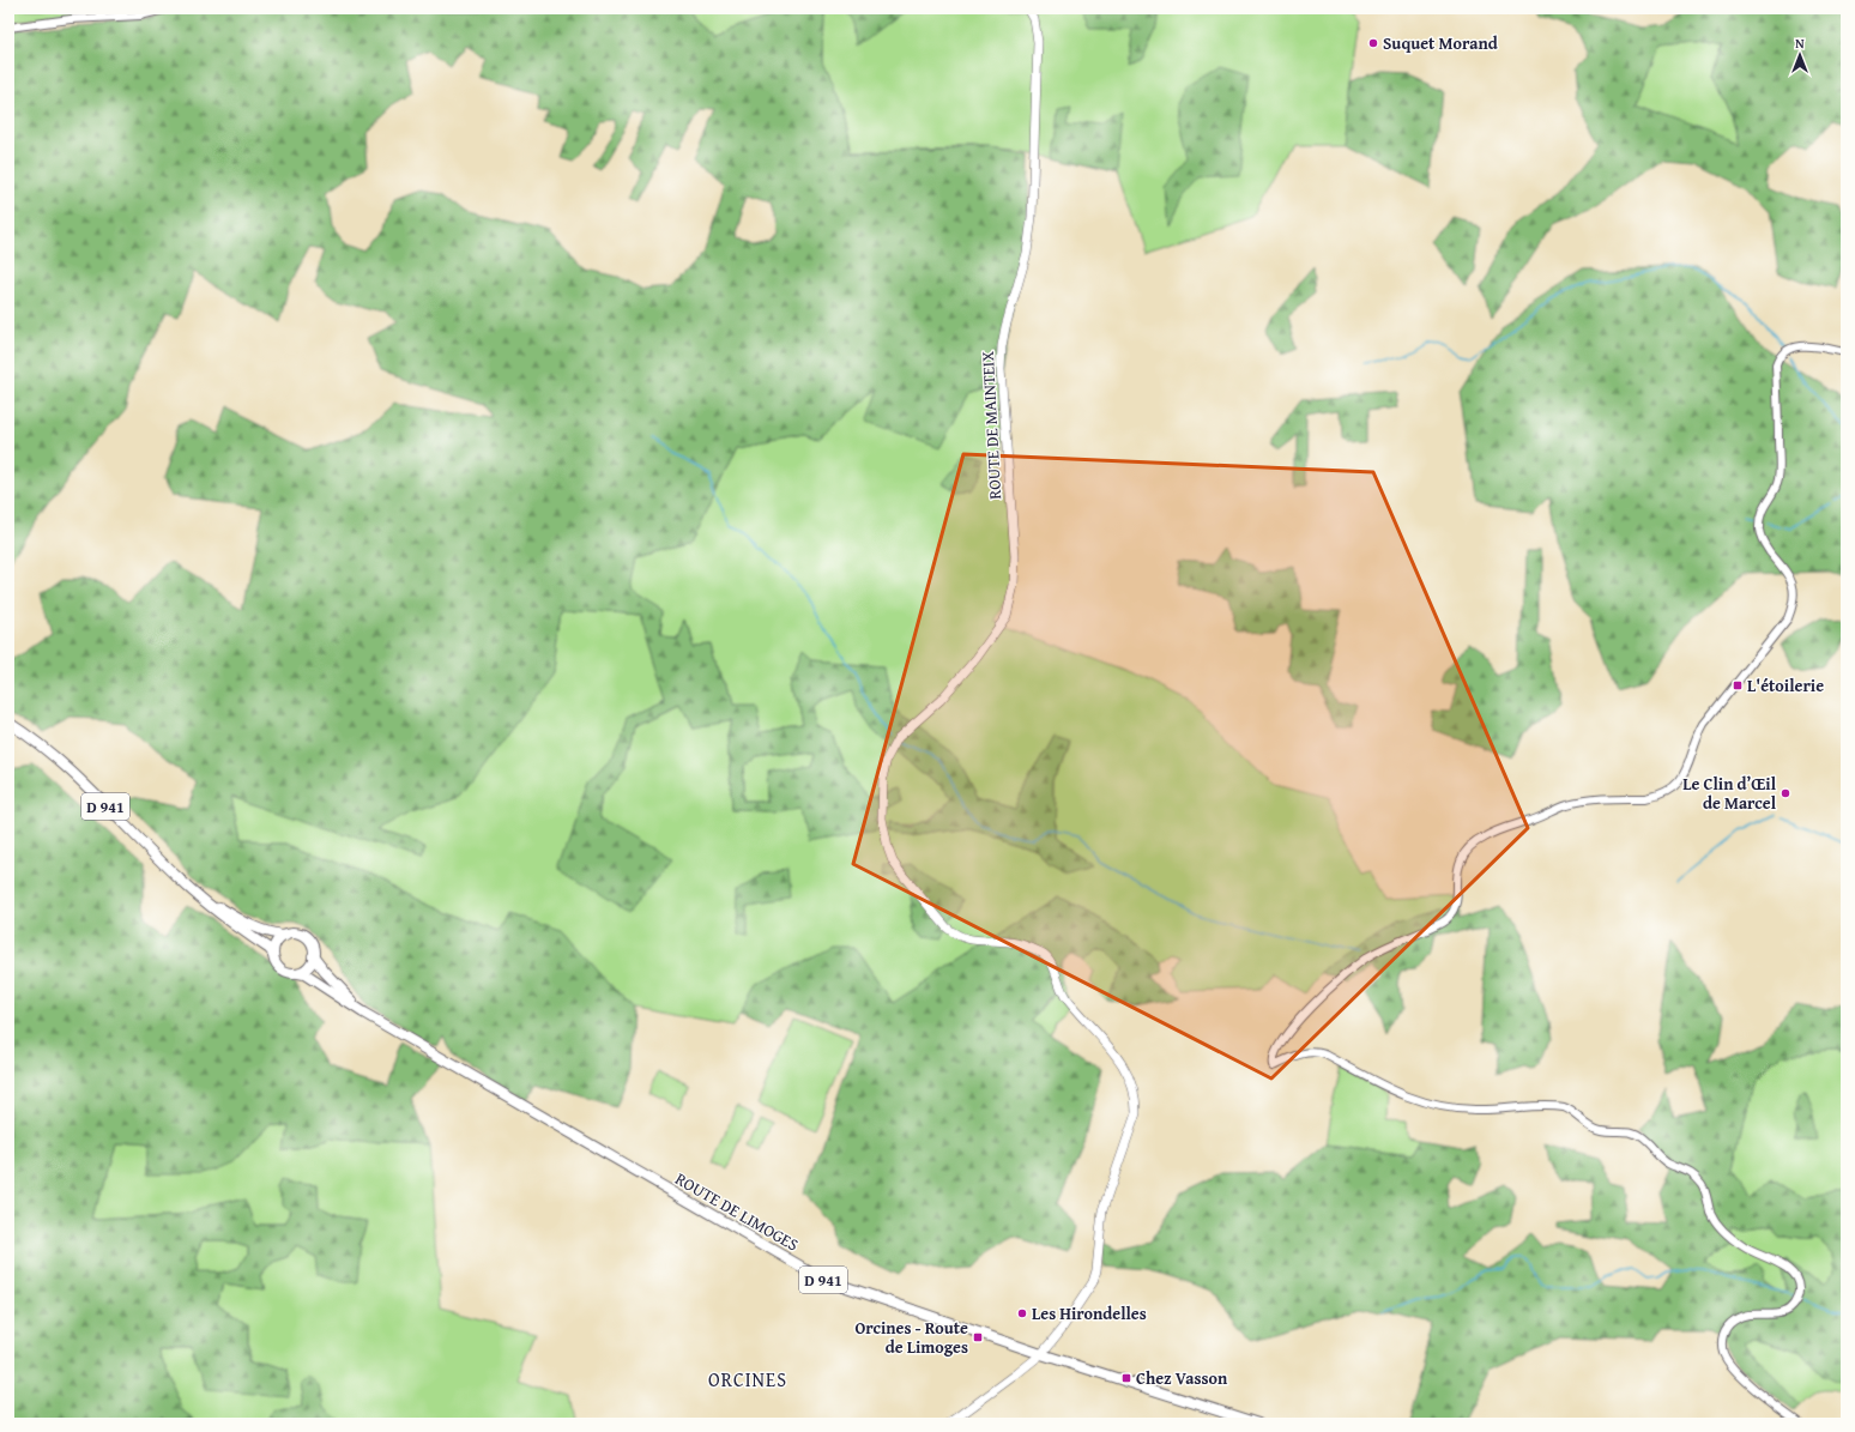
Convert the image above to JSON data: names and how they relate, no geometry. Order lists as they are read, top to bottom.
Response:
{
  "streets": {
    "main road": ["ROUTE DE MAINTEIX", "D 941", "ROUTE DE LIMOGES"]
  },
  "crossings": [
    ["ROUTE DE MAINTEIX", "ROUTE DE LIMOGES"],
    ["D 941", "ROUTE DE LIMOGES"]
  ],
  "districts": ["ORCINES"],
  "places": {
    "other": ["Suquet Morand", "Le Clin d’Œil de Marcel", "Les Hirondelles"],
    "transit": ["L'étoilerie", "Orcines - Route de Limoges", "Chez Vasson"]
  },
  "north": "top"
}
